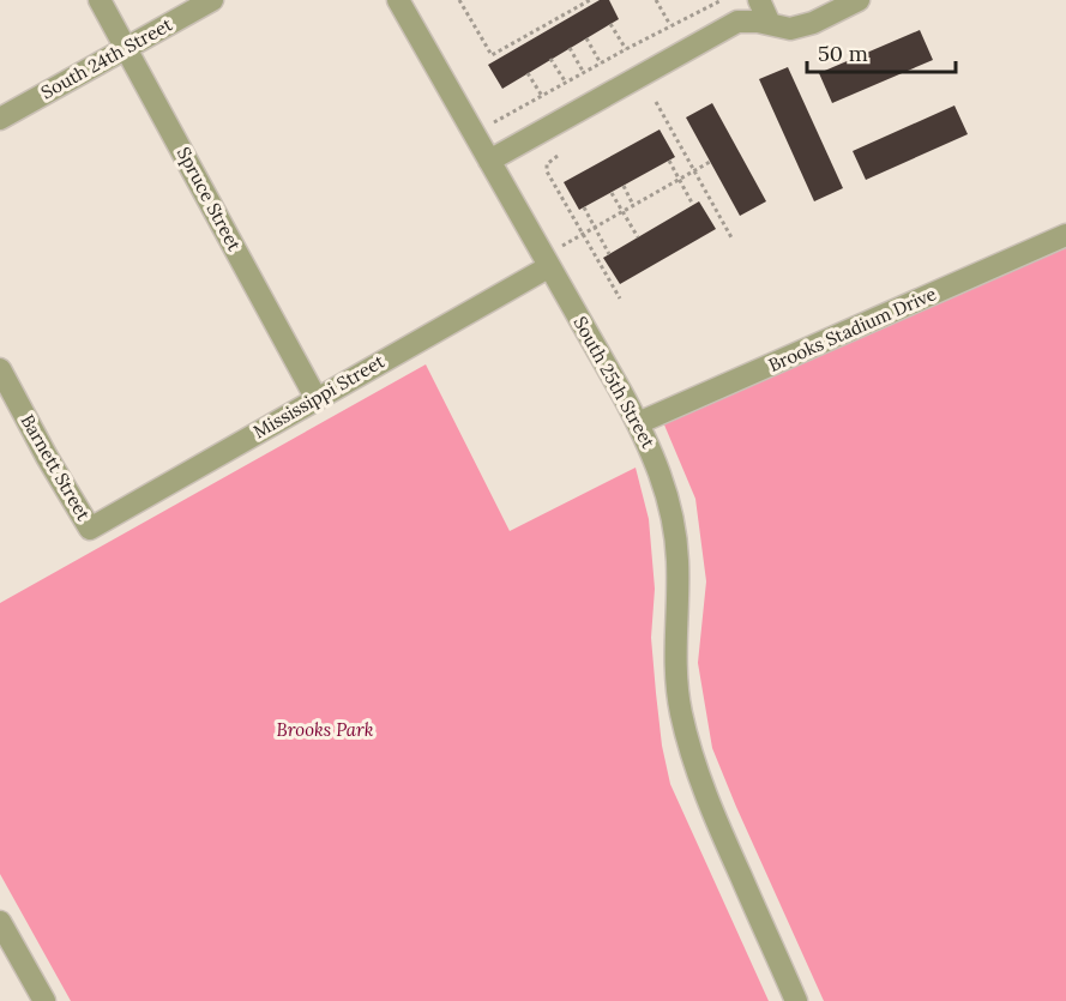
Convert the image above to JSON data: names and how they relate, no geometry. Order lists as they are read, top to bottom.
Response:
{
  "streets": {
    "street": [
      "South 24th Street",
      "Spruce Street",
      "Brooks Stadium Drive",
      "South 25th Street",
      "Mississippi Street",
      "Barnett Street"
    ]
  },
  "crossings": [
    ["South 24th Street", "Spruce Street"],
    ["Spruce Street", "Mississippi Street"],
    ["Brooks Stadium Drive", "South 25th Street"],
    ["South 25th Street", "Mississippi Street"],
    ["Mississippi Street", "Barnett Street"]
  ],
  "parks": ["Brooks Park"],
  "scale_bar": "50 m"
}
